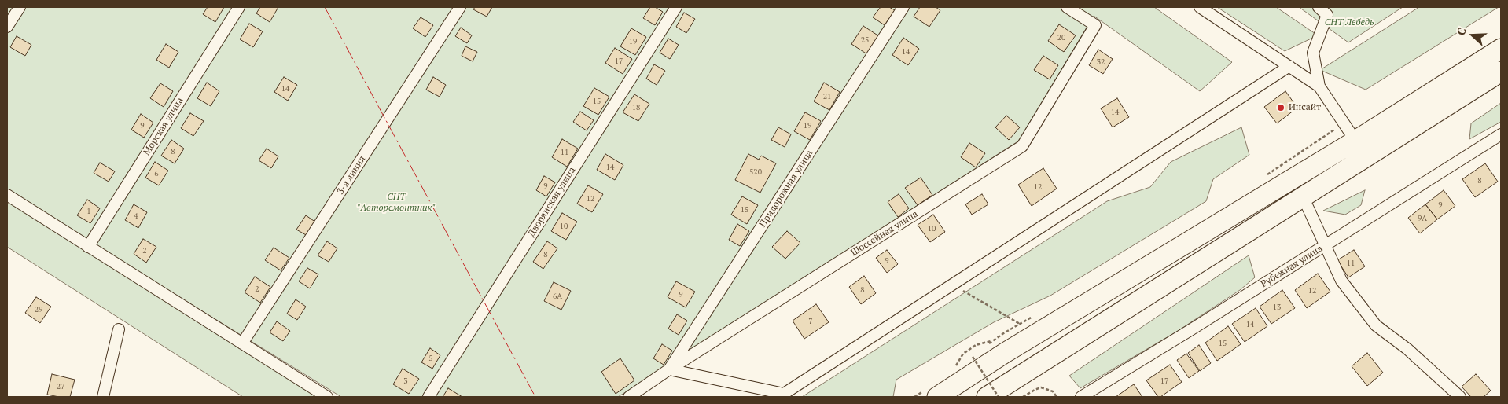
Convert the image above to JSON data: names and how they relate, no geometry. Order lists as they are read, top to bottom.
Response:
{
  "streets": {
    "street": [
      "Морская улица",
      "3-я линия",
      "Придорожная улица",
      "Дворянская улица",
      "Шоссейная улица",
      "Рубежная улица"
    ]
  },
  "crossings": [
    ["Придорожная улица", "Шоссейная улица"]
  ],
  "parks": ["СНТ Лебедь", "СНТ \"Авторемонтник\""],
  "places": ["Инсайт"],
  "house_numbers": [
    "20",
    "25",
    "19",
    "14",
    "17",
    "32",
    "14",
    "21",
    "15",
    "18",
    "14",
    "9",
    "19",
    "8",
    "11",
    "14",
    "520",
    "6",
    "8",
    "9",
    "12",
    "12",
    "9",
    "15",
    "1",
    "4",
    "9А",
    "10",
    "10",
    "2",
    "8",
    "9",
    "11",
    "2",
    "8",
    "12",
    "9",
    "6А",
    "13",
    "29",
    "7",
    "14",
    "15",
    "5",
    "3",
    "17",
    "27"
  ],
  "north": "left"
}
